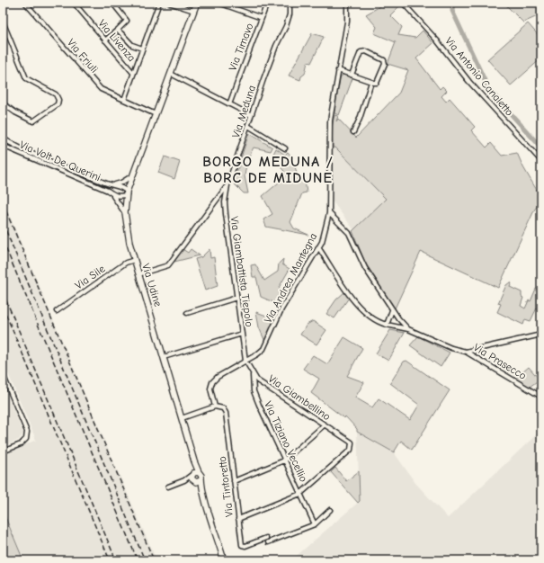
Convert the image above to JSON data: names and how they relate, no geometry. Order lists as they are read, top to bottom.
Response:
{
  "streets": {
    "main road": ["Via Udine"],
    "street": [
      "Via Livenza",
      "Via Timavo",
      "Via Friuli",
      "Via Antonio Canaletto",
      "Via Meduna",
      "Via Volt De Querini",
      "Via Giambattista Tiepolo",
      "Via Sile",
      "Via Andrea Mantegna",
      "Via Prasecco",
      "Via Giambellino",
      "Via Tiziano Vecellio",
      "Via Tintoretto"
    ]
  },
  "crossings": [
    ["Via Friuli", "Via Udine"],
    ["Via Meduna", "Via Giambattista Tiepolo"],
    ["Via Meduna", "Via Udine"],
    ["Via Volt De Querini", "Via Udine"],
    ["Via Giambattista Tiepolo", "Via Andrea Mantegna"],
    ["Via Giambattista Tiepolo", "Via Giambellino"],
    ["Via Sile", "Via Udine"],
    ["Via Andrea Mantegna", "Via Prasecco"],
    ["Via Andrea Mantegna", "Via Giambellino"],
    ["Via Andrea Mantegna", "Via Tintoretto"],
    ["Via Giambellino", "Via Tiziano Vecellio"]
  ],
  "districts": ["BORGO MEDUNA / BORC DE MIDUNE"]
}
